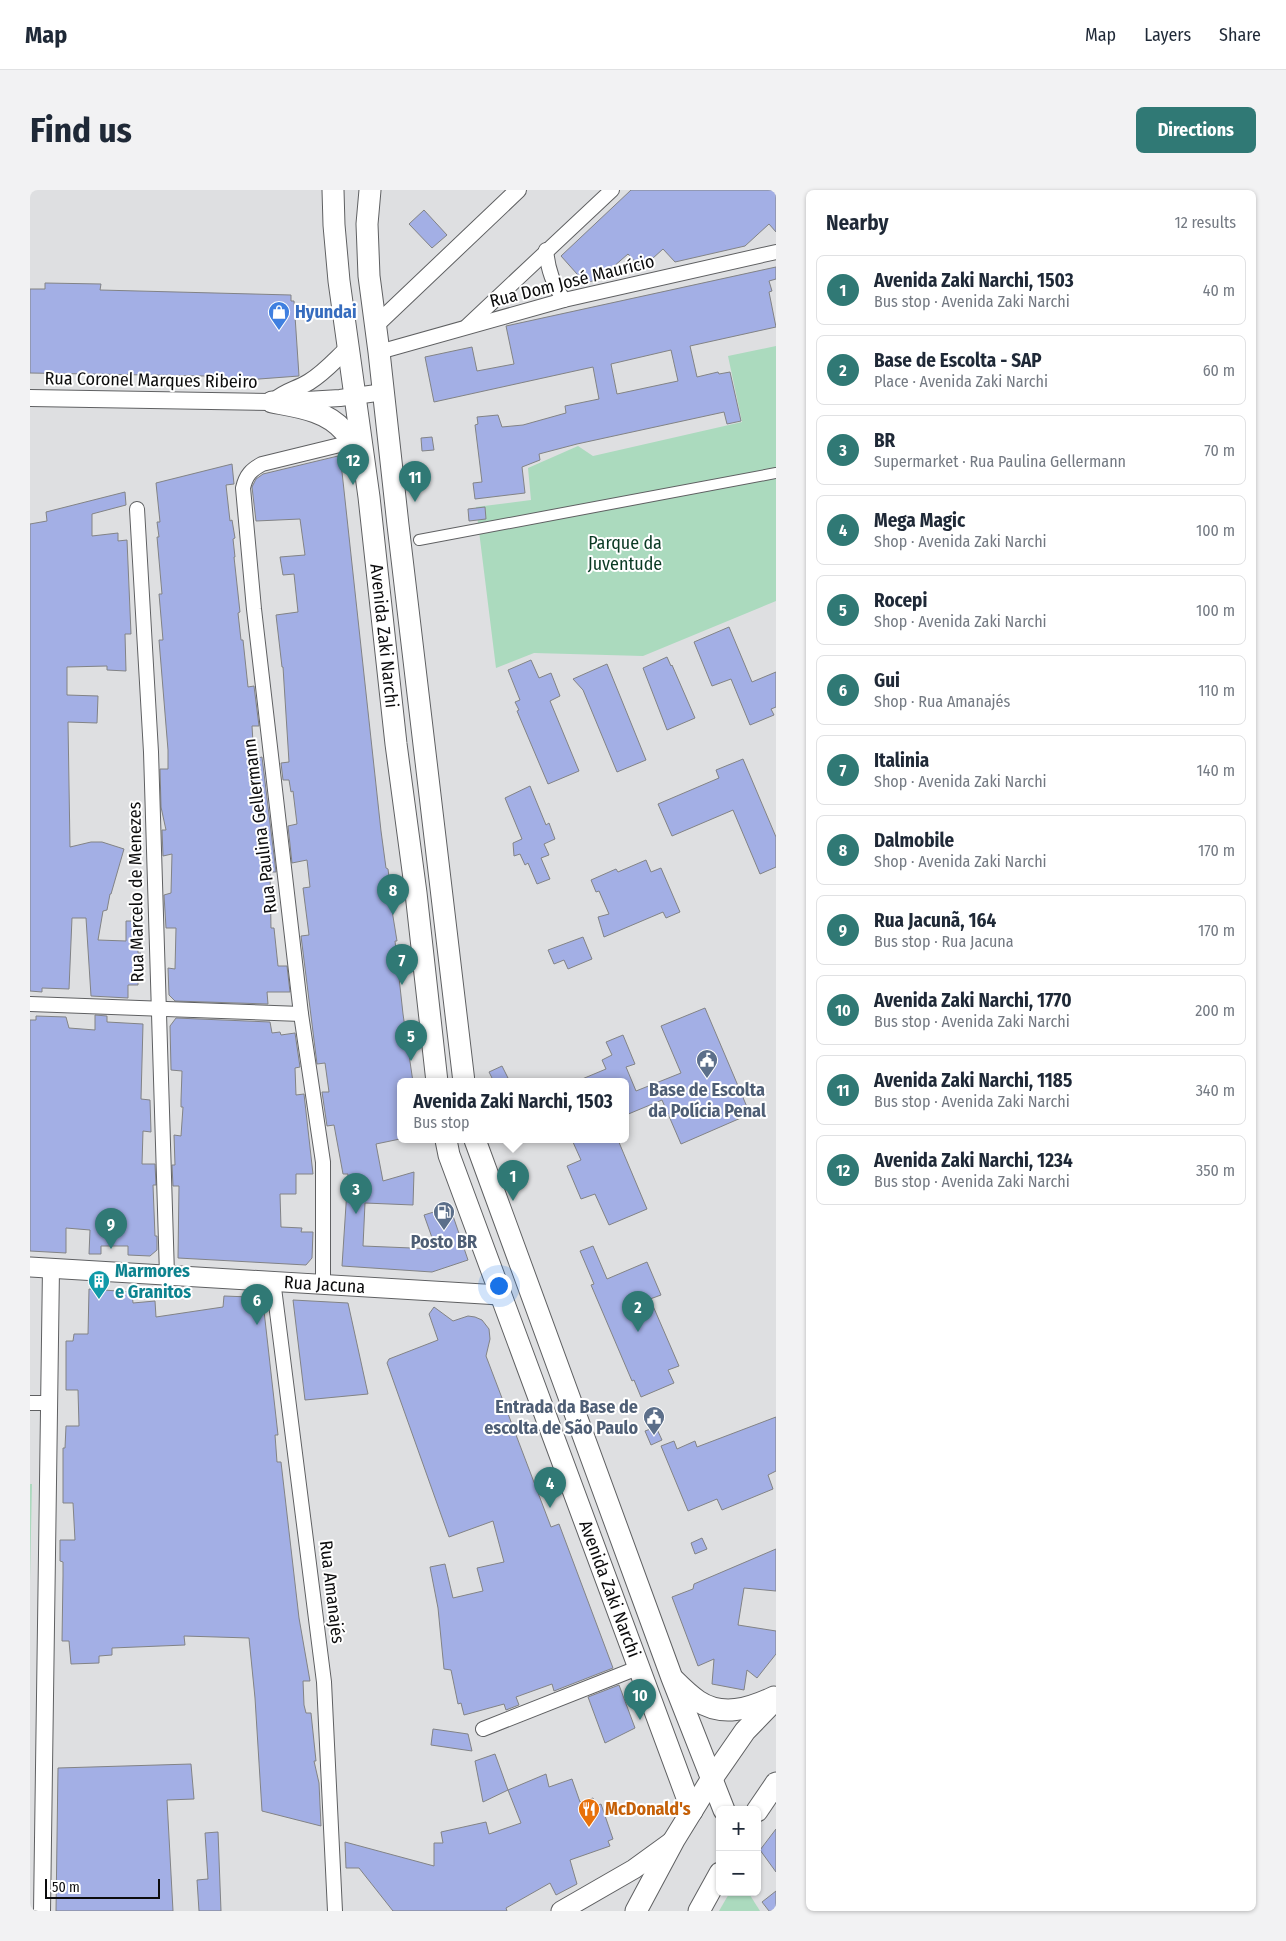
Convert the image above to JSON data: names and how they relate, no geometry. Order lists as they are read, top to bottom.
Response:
{
  "streets": {
    "main road": ["Avenida Zaki Narchi", "Rua Jacuna"],
    "street": [
      "Rua Dom José Maurício",
      "Rua Coronel Marques Ribeiro",
      "Rua Paulina Gellermann",
      "Rua Marcelo de Menezes",
      "Rua Amanajés"
    ]
  },
  "crossings": [
    ["Rua Dom José Maurício", "Avenida Zaki Narchi"],
    ["Rua Coronel Marques Ribeiro", "Avenida Zaki Narchi"],
    ["Avenida Zaki Narchi", "Rua Jacuna"],
    ["Rua Paulina Gellermann", "Rua Jacuna"],
    ["Rua Marcelo de Menezes", "Rua Jacuna"],
    ["Rua Jacuna", "Rua Amanajés"]
  ],
  "parks": ["Parque da Juventude"],
  "places": {
    "shop": ["Hyundai"],
    "public building": ["Base de Escolta da Polícia Penal", "Entrada da Base de escolta de São Paulo"],
    "fuel station": ["Posto BR"],
    "building": ["Marmores e Granitos"],
    "restaurant": ["McDonald's"]
  },
  "scale_bar": "50 m",
  "page": {
    "header": "Map",
    "nav": ["Map", "Layers", "Share"],
    "buttons": "Directions",
    "title": "Find us",
    "heading": ["Nearby", "12 results"],
    "list": [
      {
        "mark": "1",
        "name": "Avenida Zaki Narchi, 1503",
        "note": "Bus stop · Avenida Zaki Narchi",
        "value": "40 m"
      },
      {
        "mark": "2",
        "name": "Base de Escolta - SAP",
        "note": "Place · Avenida Zaki Narchi",
        "value": "60 m"
      },
      {
        "mark": "3",
        "name": "BR",
        "note": "Supermarket · Rua Paulina Gellermann",
        "value": "70 m"
      },
      {
        "mark": "4",
        "name": "Mega Magic",
        "note": "Shop · Avenida Zaki Narchi",
        "value": "100 m"
      },
      {
        "mark": "5",
        "name": "Rocepi",
        "note": "Shop · Avenida Zaki Narchi",
        "value": "100 m"
      },
      {
        "mark": "6",
        "name": "Gui",
        "note": "Shop · Rua Amanajés",
        "value": "110 m"
      },
      {
        "mark": "7",
        "name": "Italinia",
        "note": "Shop · Avenida Zaki Narchi",
        "value": "140 m"
      },
      {
        "mark": "8",
        "name": "Dalmobile",
        "note": "Shop · Avenida Zaki Narchi",
        "value": "170 m"
      },
      {
        "mark": "9",
        "name": "Rua Jacunã, 164",
        "note": "Bus stop · Rua Jacuna",
        "value": "170 m"
      },
      {
        "mark": "10",
        "name": "Avenida Zaki Narchi, 1770",
        "note": "Bus stop · Avenida Zaki Narchi",
        "value": "200 m"
      },
      {
        "mark": "11",
        "name": "Avenida Zaki Narchi, 1185",
        "note": "Bus stop · Avenida Zaki Narchi",
        "value": "340 m"
      },
      {
        "mark": "12",
        "name": "Avenida Zaki Narchi, 1234",
        "note": "Bus stop · Avenida Zaki Narchi",
        "value": "350 m"
      }
    ],
    "pins": [
      "12",
      "11",
      "8",
      "7",
      "5",
      "1",
      "3",
      "9",
      "6",
      "2",
      "4",
      "10"
    ],
    "popup": ["Avenida Zaki Narchi, 1503", "Bus stop"],
    "map_buttons": ["+", "−"],
    "scale": "50 m"
  }
}
